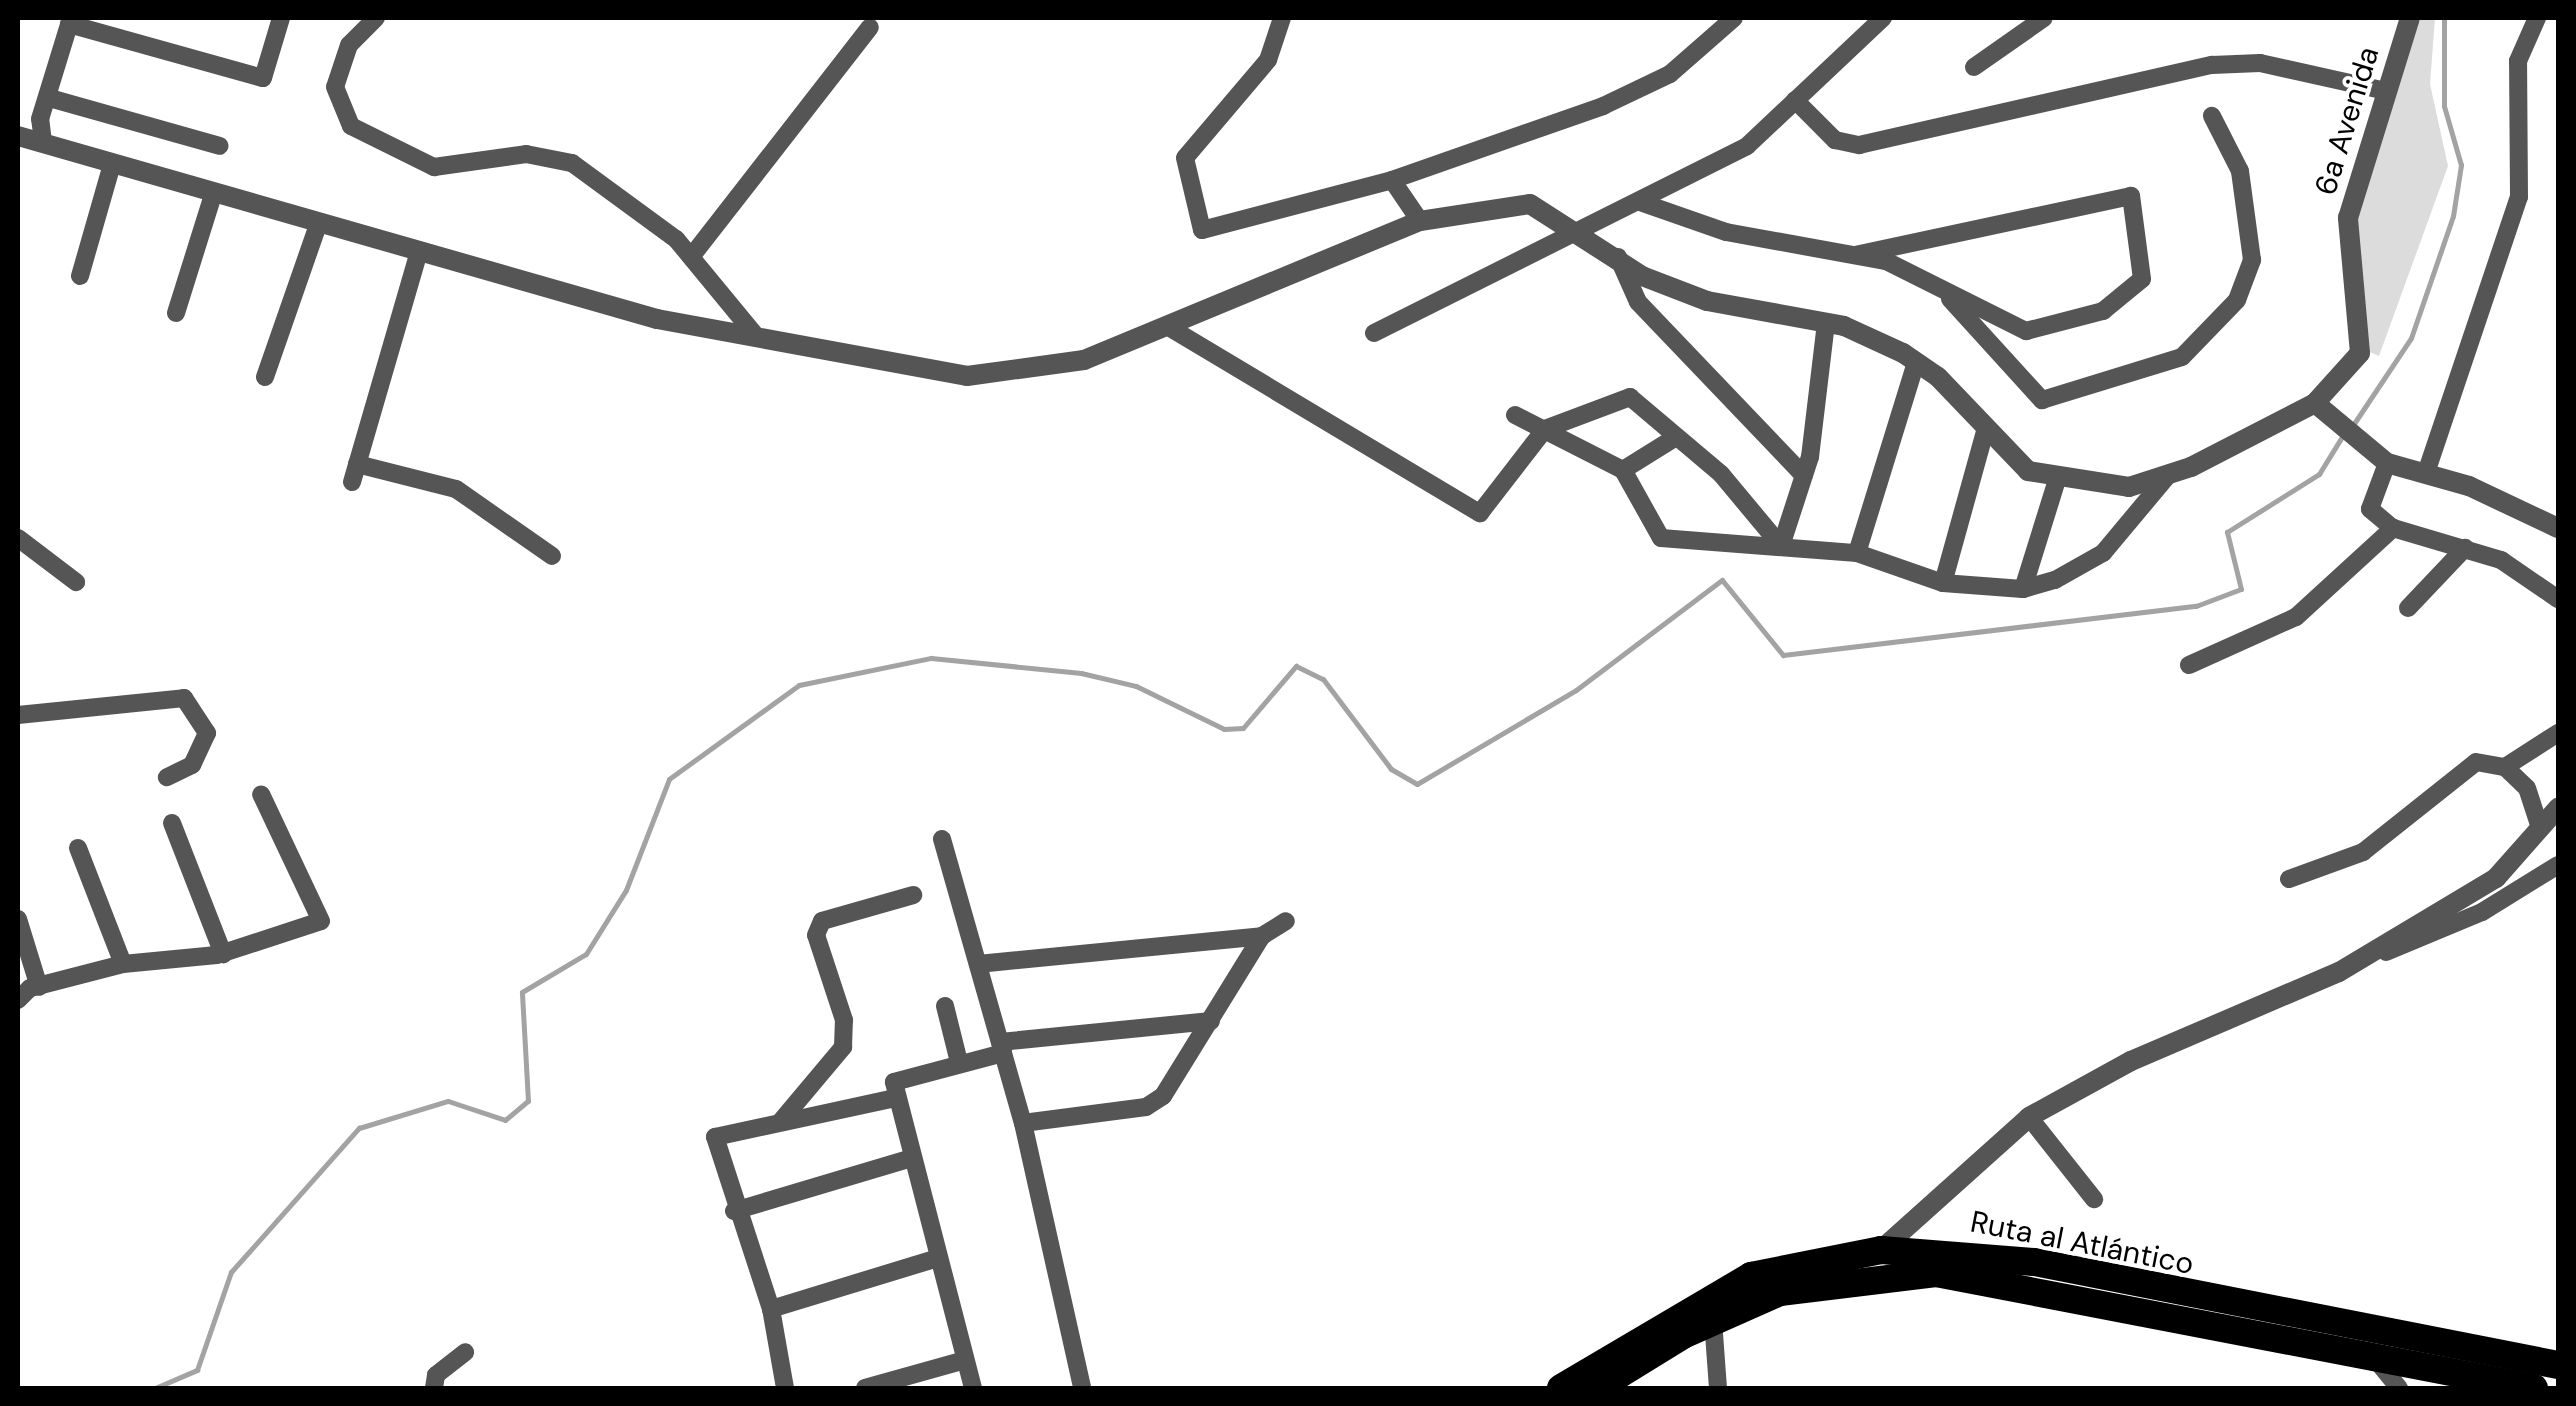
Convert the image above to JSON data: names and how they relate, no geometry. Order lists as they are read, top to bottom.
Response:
{
  "streets": {
    "highway": ["Ruta al Atlántico"],
    "street": ["6a Avenida"]
  }
}
